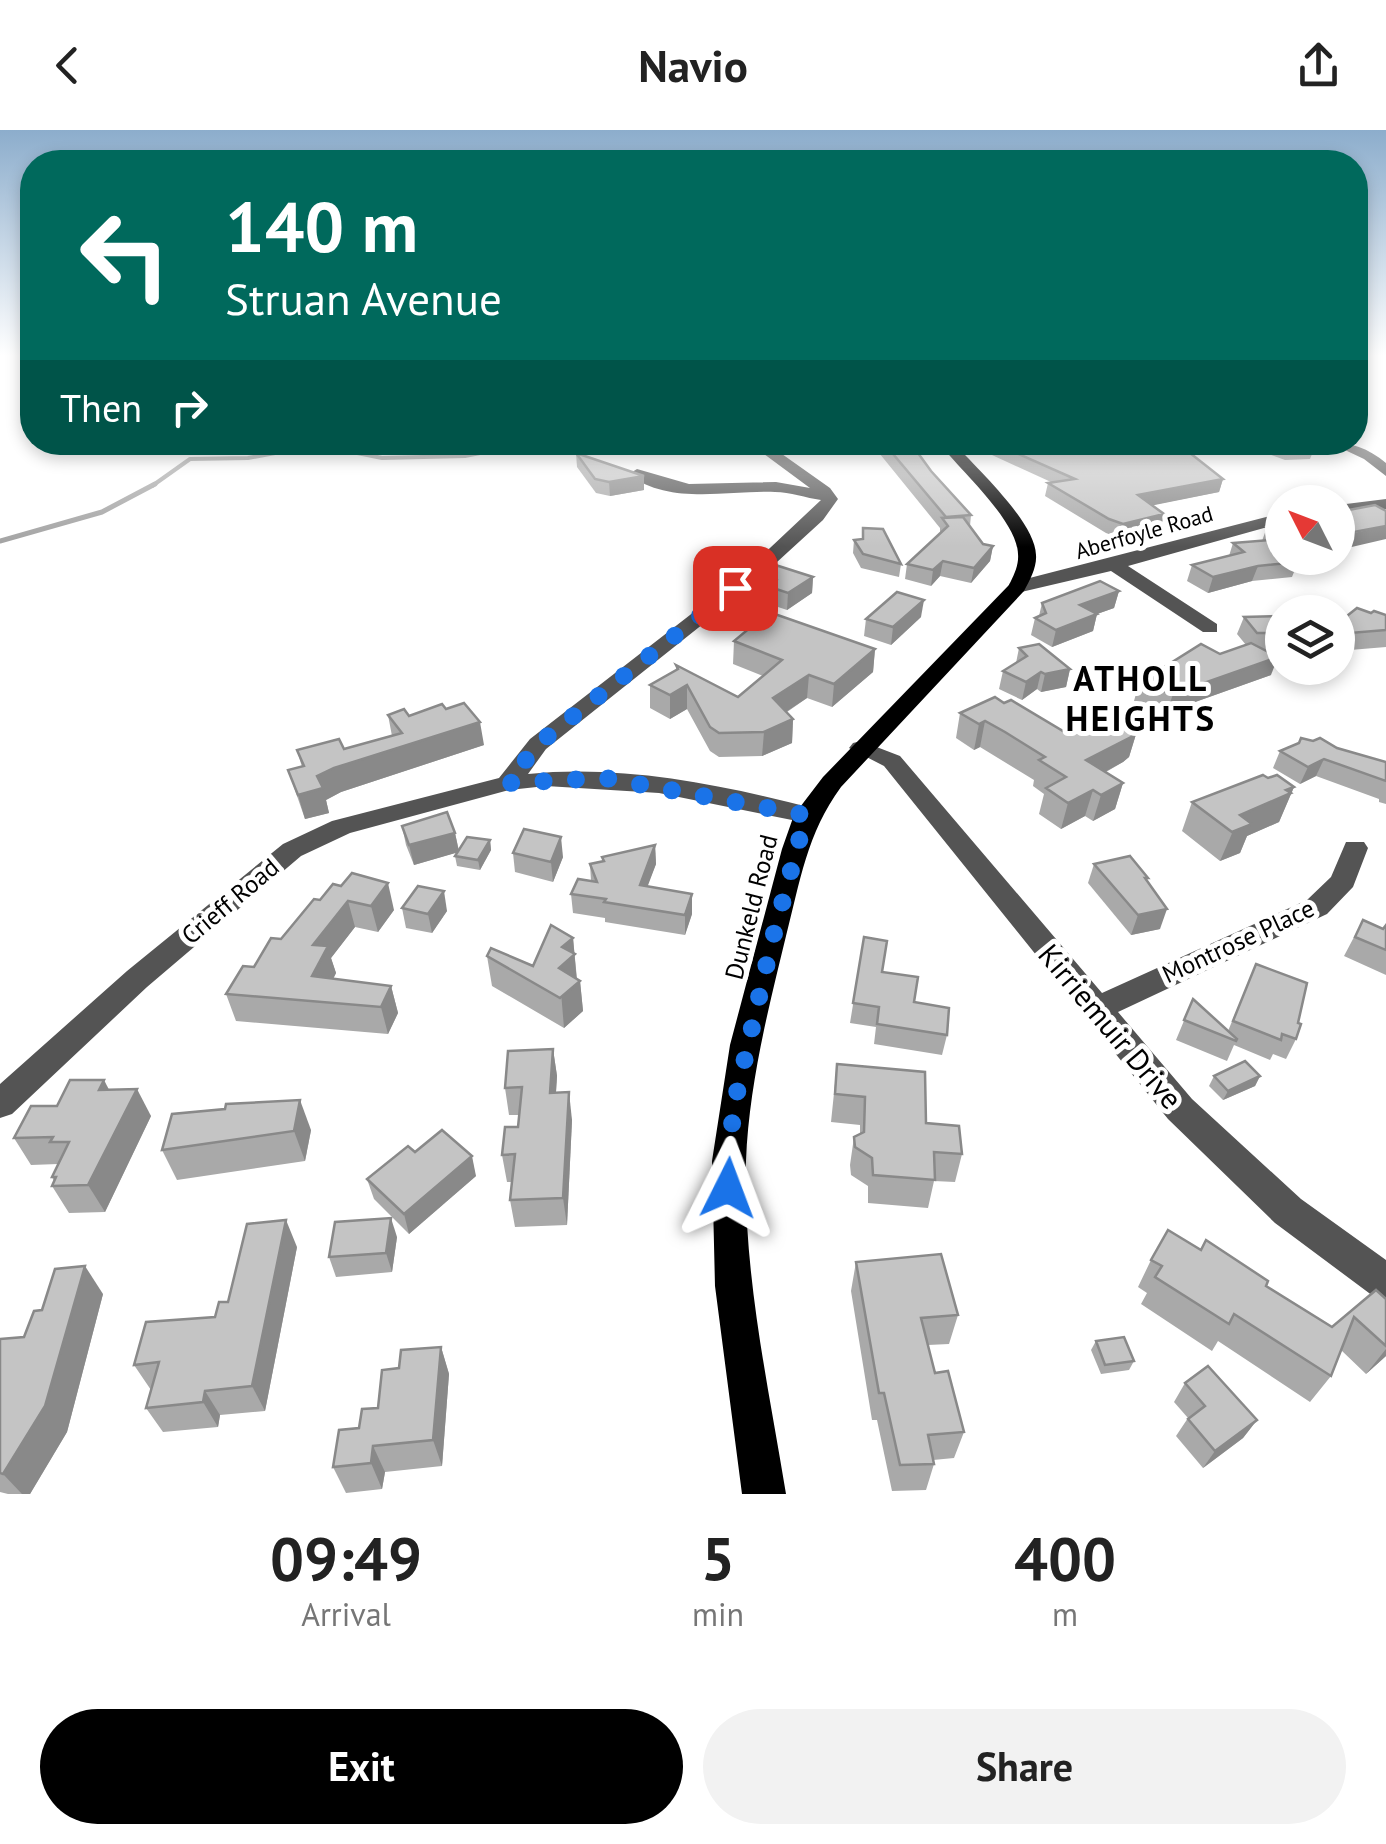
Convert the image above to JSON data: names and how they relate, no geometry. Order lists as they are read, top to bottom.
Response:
{
  "streets": {
    "main road": ["Dunkeld Road"],
    "street": [
      "Aberfoyle Road",
      "Crieff Road",
      "Montrose Place",
      "Kirriemuir Drive"
    ]
  },
  "crossings": [
    ["Aberfoyle Road", "Dunkeld Road"],
    ["Crieff Road", "Dunkeld Road"],
    ["Dunkeld Road", "Kirriemuir Drive"],
    ["Montrose Place", "Kirriemuir Drive"]
  ],
  "districts": ["ATHOLL HEIGHTS"],
  "north": "top left",
  "page": {
    "header": "Navio",
    "turn": ["140 m", "Struan Avenue"],
    "then": "Then",
    "eta": [
      "09:49",
      "Arrival",
      "5",
      "min",
      "400",
      "m"
    ],
    "buttons": ["Exit", "Share"]
  }
}
